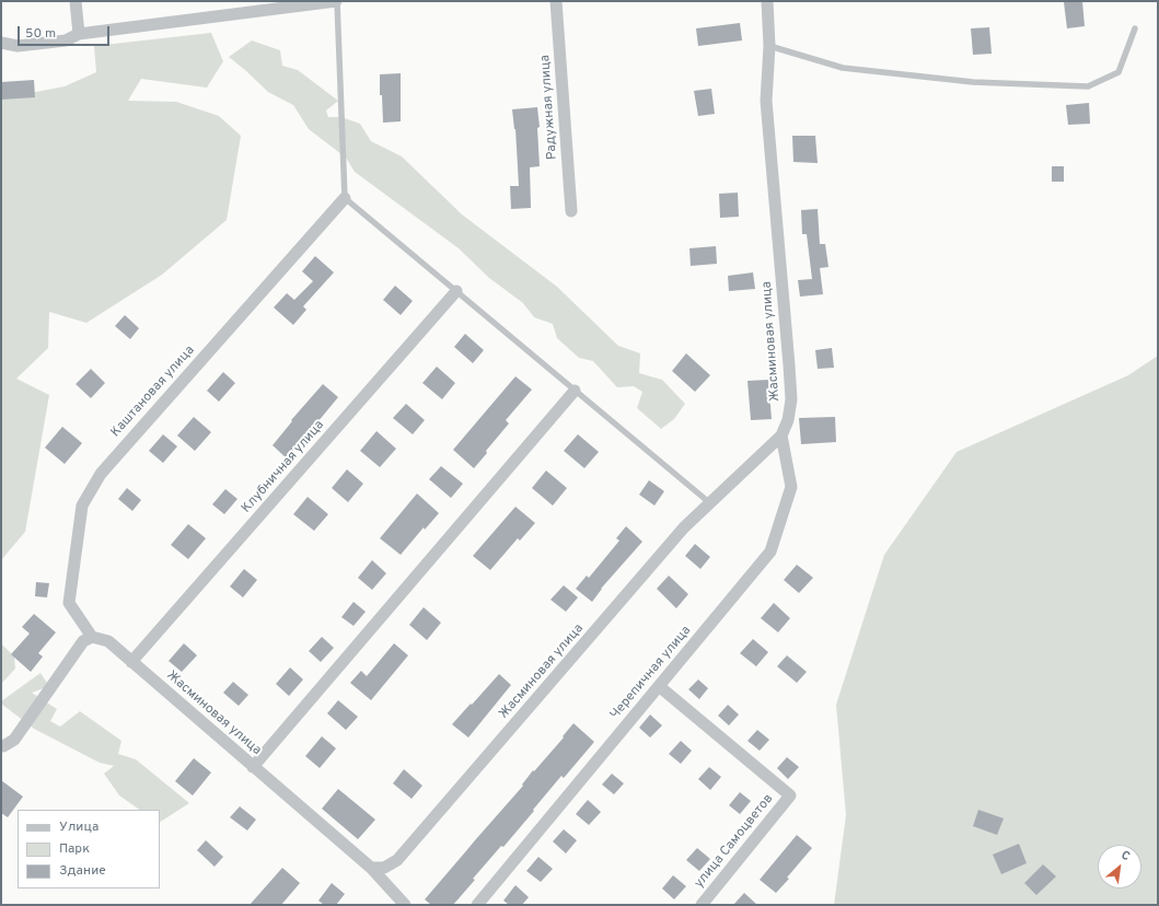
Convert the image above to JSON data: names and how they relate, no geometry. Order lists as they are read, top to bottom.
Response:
{
  "streets": {
    "street": [
      "Радужная улица",
      "Жасминовая улица",
      "Каштановая улица",
      "Клубничная улица",
      "Черепичная улица",
      "улица Самоцветов"
    ]
  },
  "crossings": [
    ["Жасминовая улица", "Каштановая улица"],
    ["Жасминовая улица", "Клубничная улица"],
    ["Жасминовая улица", "Черепичная улица"],
    ["Черепичная улица", "улица Самоцветов"]
  ],
  "legend": ["Улица", "Парк", "Здание"],
  "scale_bar": "50 m",
  "north": "top right"
}
